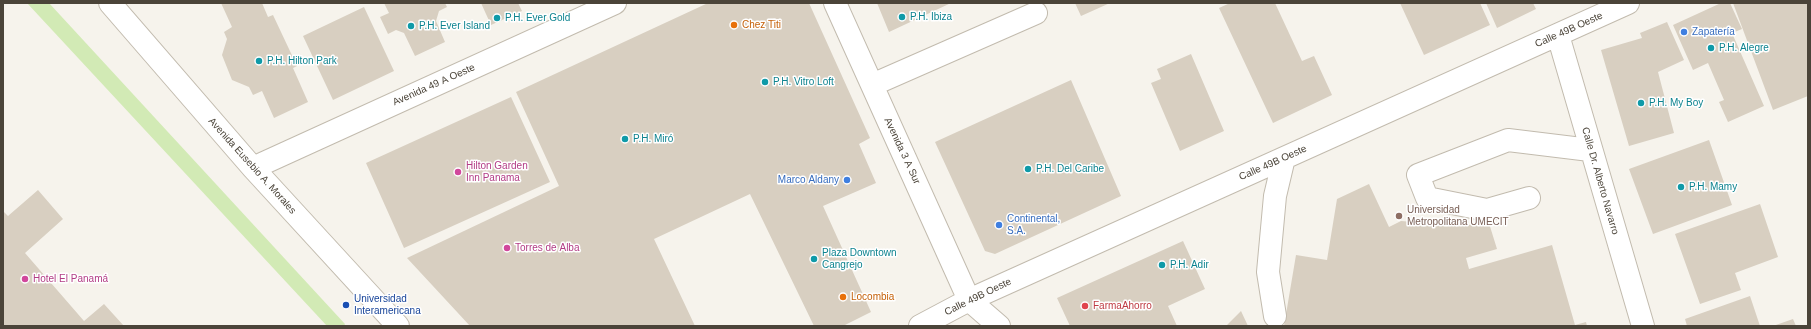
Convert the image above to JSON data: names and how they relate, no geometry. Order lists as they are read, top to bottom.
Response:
{
  "streets": {
    "street": [
      "Calle 49B Oeste",
      "Avenida 49 A Oeste",
      "Avenida 3 A Sur",
      "Avenida Eusebio A. Morales",
      "Calle Dr. Alberto Navarro"
    ]
  },
  "crossings": [
    ["Calle 49B Oeste", "Avenida 3 A Sur"],
    ["Calle 49B Oeste", "Calle Dr. Alberto Navarro"],
    ["Avenida 49 A Oeste", "Avenida Eusebio A. Morales"]
  ],
  "places": [
    "P.H. Ibiza",
    "P.H. Ever Gold",
    "Chez Titi",
    "P.H. Ever Island",
    "Zapatería",
    "P.H. Alegre",
    "P.H. Hilton Park",
    "P.H. Vitro Loft",
    "P.H. My Boy",
    "P.H. Miró",
    "P.H. Del Caribe",
    "Hilton Garden Inn Panama",
    "Marco Aldany",
    "P.H. Mamy",
    "Universidad Metropolitana UMECIT",
    "Continental, S.A.",
    "Torres de Alba",
    "Plaza Downtown Cangrejo",
    "P.H. Adir",
    "Hotel El Panamá",
    "Locombia",
    "Universidad Interamericana",
    "FarmaAhorro"
  ]
}
